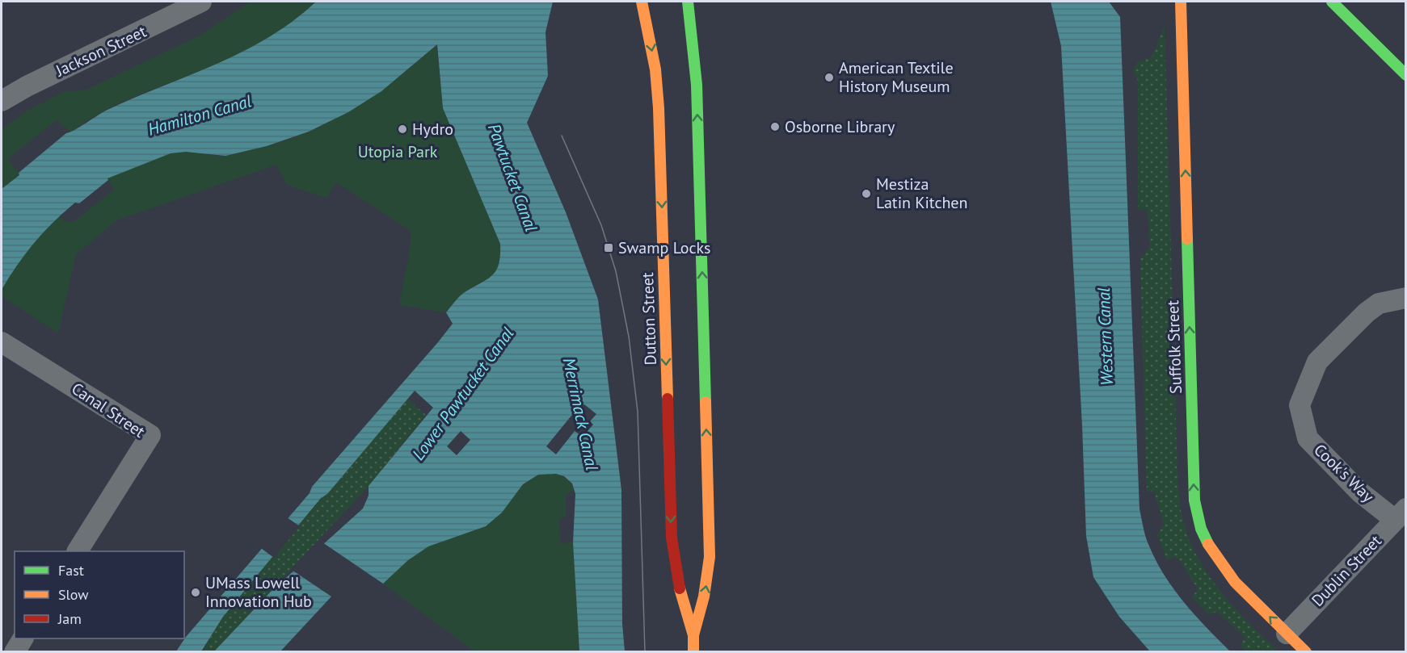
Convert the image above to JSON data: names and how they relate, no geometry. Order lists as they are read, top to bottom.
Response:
{
  "streets": {
    "main road": ["Dutton Street", "Suffolk Street"],
    "street": [
      "Jackson Street",
      "Canal Street",
      "Cook's Way",
      "Dublin Street"
    ]
  },
  "crossings": [
    ["Suffolk Street", "Dublin Street"],
    ["Cook's Way", "Dublin Street"]
  ],
  "one_way": ["Suffolk Street"],
  "water": [
    "Hamilton Canal",
    "Pawtucket Canal",
    "Western Canal",
    "Lower Pawtucket Canal",
    "Merrimack Canal"
  ],
  "parks": ["Utopia Park"],
  "places": {
    "other": [
      "American Textile History Museum",
      "Osborne Library",
      "Hydro",
      "Mestiza Latin Kitchen",
      "UMass Lowell Innovation Hub"
    ],
    "transit": ["Swamp Locks"]
  },
  "legend": ["Fast", "Slow", "Jam"]
}
